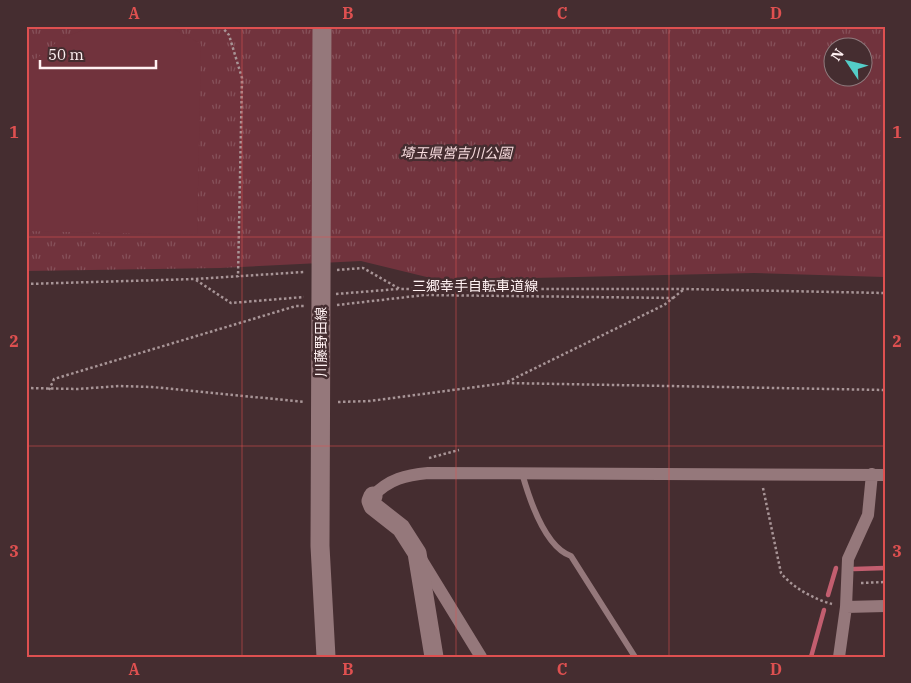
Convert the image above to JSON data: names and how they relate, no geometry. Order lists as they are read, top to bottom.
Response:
{
  "streets": {
    "main road": ["川藤野田線"],
    "path": ["三郷幸手自転車道線"]
  },
  "parks": ["埼玉県営吉川公園"],
  "scale_bar": "50 m",
  "north": "top left",
  "grid": {
    "columns": [
      "A",
      "B",
      "C",
      "D"
    ],
    "rows": ["1", "2", "3"]
  }
}
